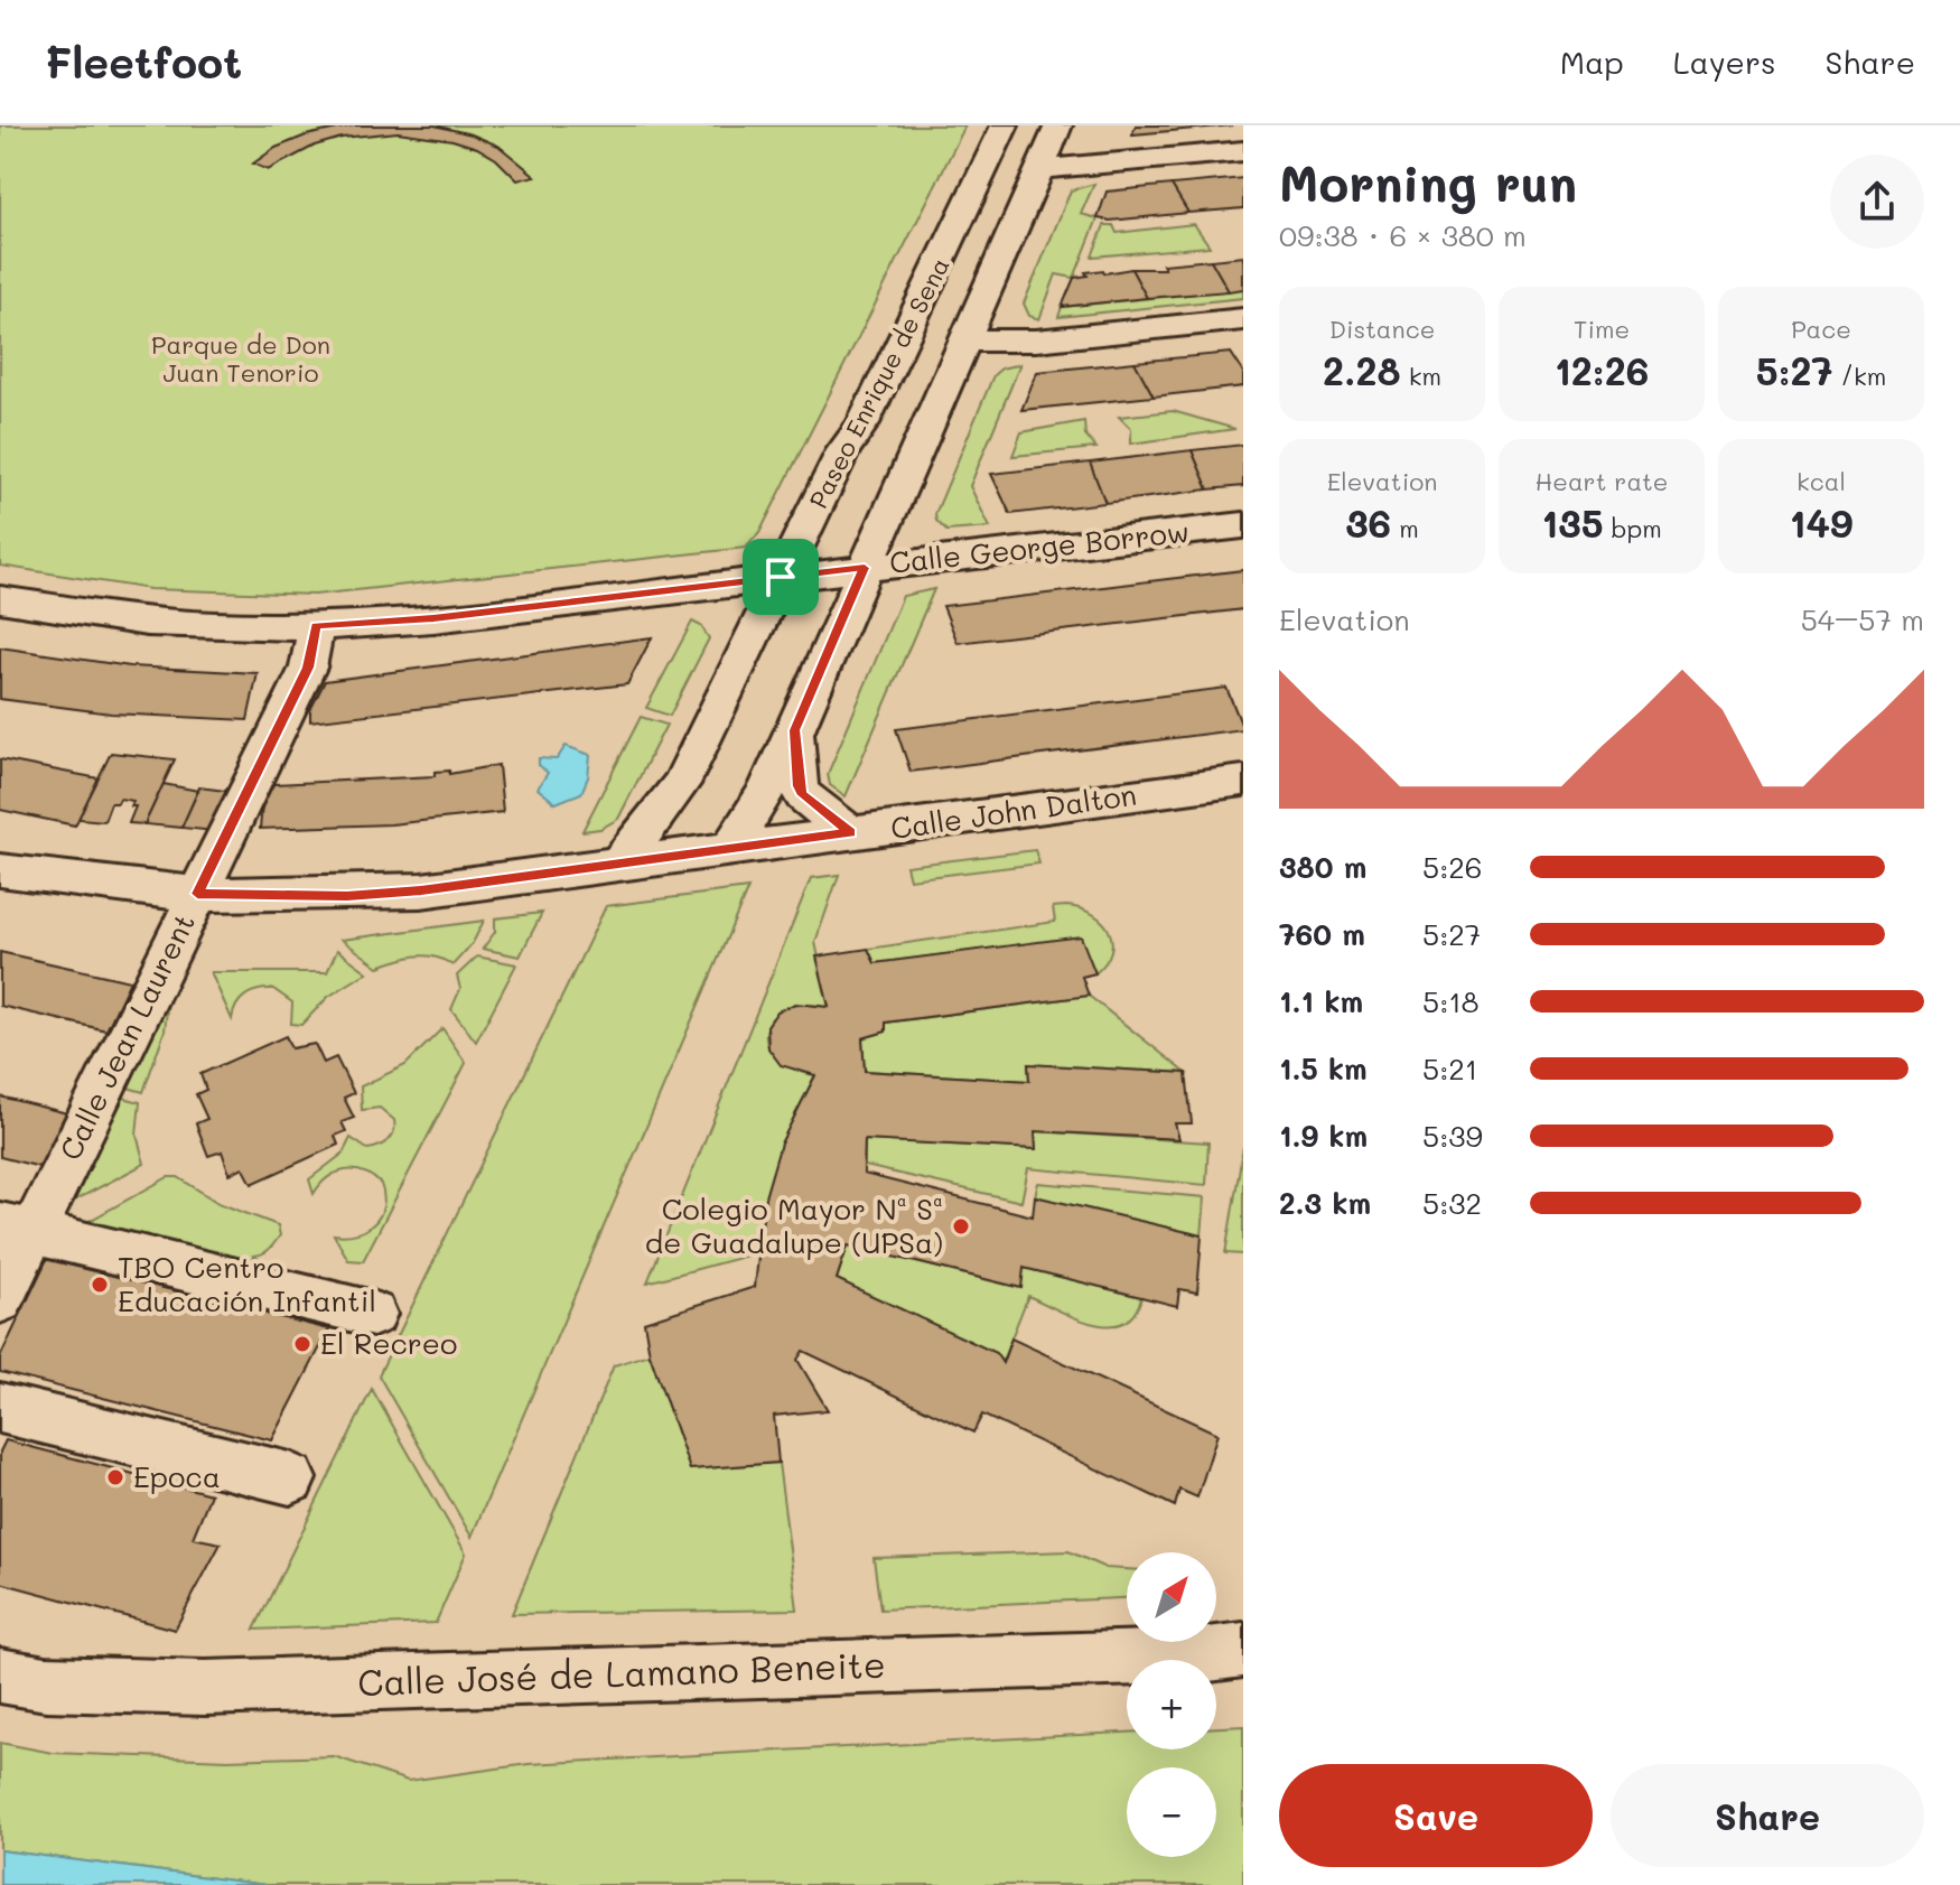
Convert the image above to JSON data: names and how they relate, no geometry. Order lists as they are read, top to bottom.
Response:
{
  "streets": {
    "street": [
      "Paseo Enrique de Sena",
      "Calle George Borrow",
      "Calle John Dalton",
      "Calle Jean Laurent",
      "Calle José de Lamano Beneite"
    ]
  },
  "crossings": [
    ["Paseo Enrique de Sena", "Calle George Borrow"],
    ["Paseo Enrique de Sena", "Calle John Dalton"],
    ["Calle George Borrow", "Calle Jean Laurent"],
    ["Calle John Dalton", "Calle Jean Laurent"]
  ],
  "parks": ["Parque de Don Juan Tenorio"],
  "places": [
    "Colegio Mayor Nª Sª de Guadalupe (UPSa)",
    "TBO Centro Educación Infantil",
    "El Recreo",
    "Epoca"
  ],
  "north": "top right",
  "page": {
    "header": "Fleetfoot",
    "nav": ["Map", "Layers", "Share"],
    "heading": ["Morning run", "09:38 · 6 × 380 m"],
    "stats": [
      ["Distance", "2.28 km"],
      ["Time", "12:26"],
      ["Pace", "5:27 /km"],
      ["Elevation", "36 m"],
      ["Heart rate", "135 bpm"],
      ["kcal", "149"]
    ],
    "chart": ["Elevation", "54–57 m"],
    "list": [
      {
        "name": "380 m",
        "note": "5:26"
      },
      {
        "name": "760 m",
        "note": "5:27"
      },
      {
        "name": "1.1 km",
        "note": "5:18"
      },
      {
        "name": "1.5 km",
        "note": "5:21"
      },
      {
        "name": "1.9 km",
        "note": "5:39"
      },
      {
        "name": "2.3 km",
        "note": "5:32"
      }
    ],
    "map_buttons": ["+", "−"],
    "buttons": ["Save", "Share"]
  }
}
